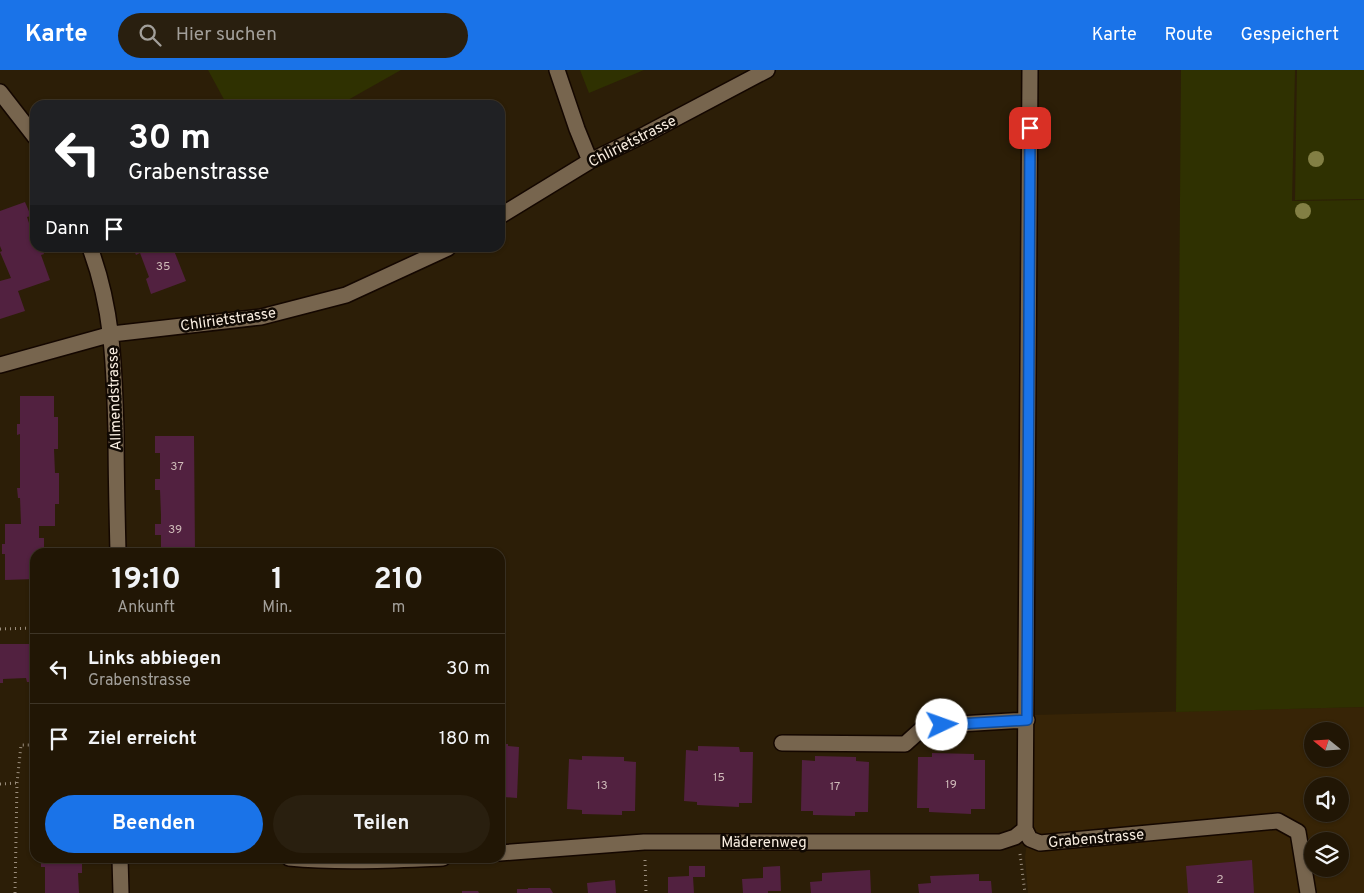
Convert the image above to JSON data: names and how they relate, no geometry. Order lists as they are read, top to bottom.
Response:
{
  "streets": {
    "street": [
      "Chlirietstrasse",
      "Allmendstrasse",
      "Grabenstrasse",
      "Mäderenweg"
    ]
  },
  "crossings": [
    ["Chlirietstrasse", "Allmendstrasse"],
    ["Grabenstrasse", "Mäderenweg"]
  ],
  "house_numbers": [
    "35",
    "37",
    "39",
    "15",
    "19",
    "13",
    "17",
    "2"
  ],
  "north": "left",
  "page": {
    "header": "Karte",
    "search": "Hier suchen",
    "nav": ["Karte", "Route", "Gespeichert"],
    "turn": ["30 m", "Grabenstrasse"],
    "then": "Dann",
    "eta": [
      "19:10",
      "Ankunft",
      "1",
      "Min.",
      "210",
      "m"
    ],
    "list": [
      {
        "name": "Links abbiegen",
        "note": "Grabenstrasse",
        "value": "30 m"
      },
      {
        "name": "Ziel erreicht",
        "value": "180 m"
      }
    ],
    "buttons": ["Beenden", "Teilen"]
  }
}
